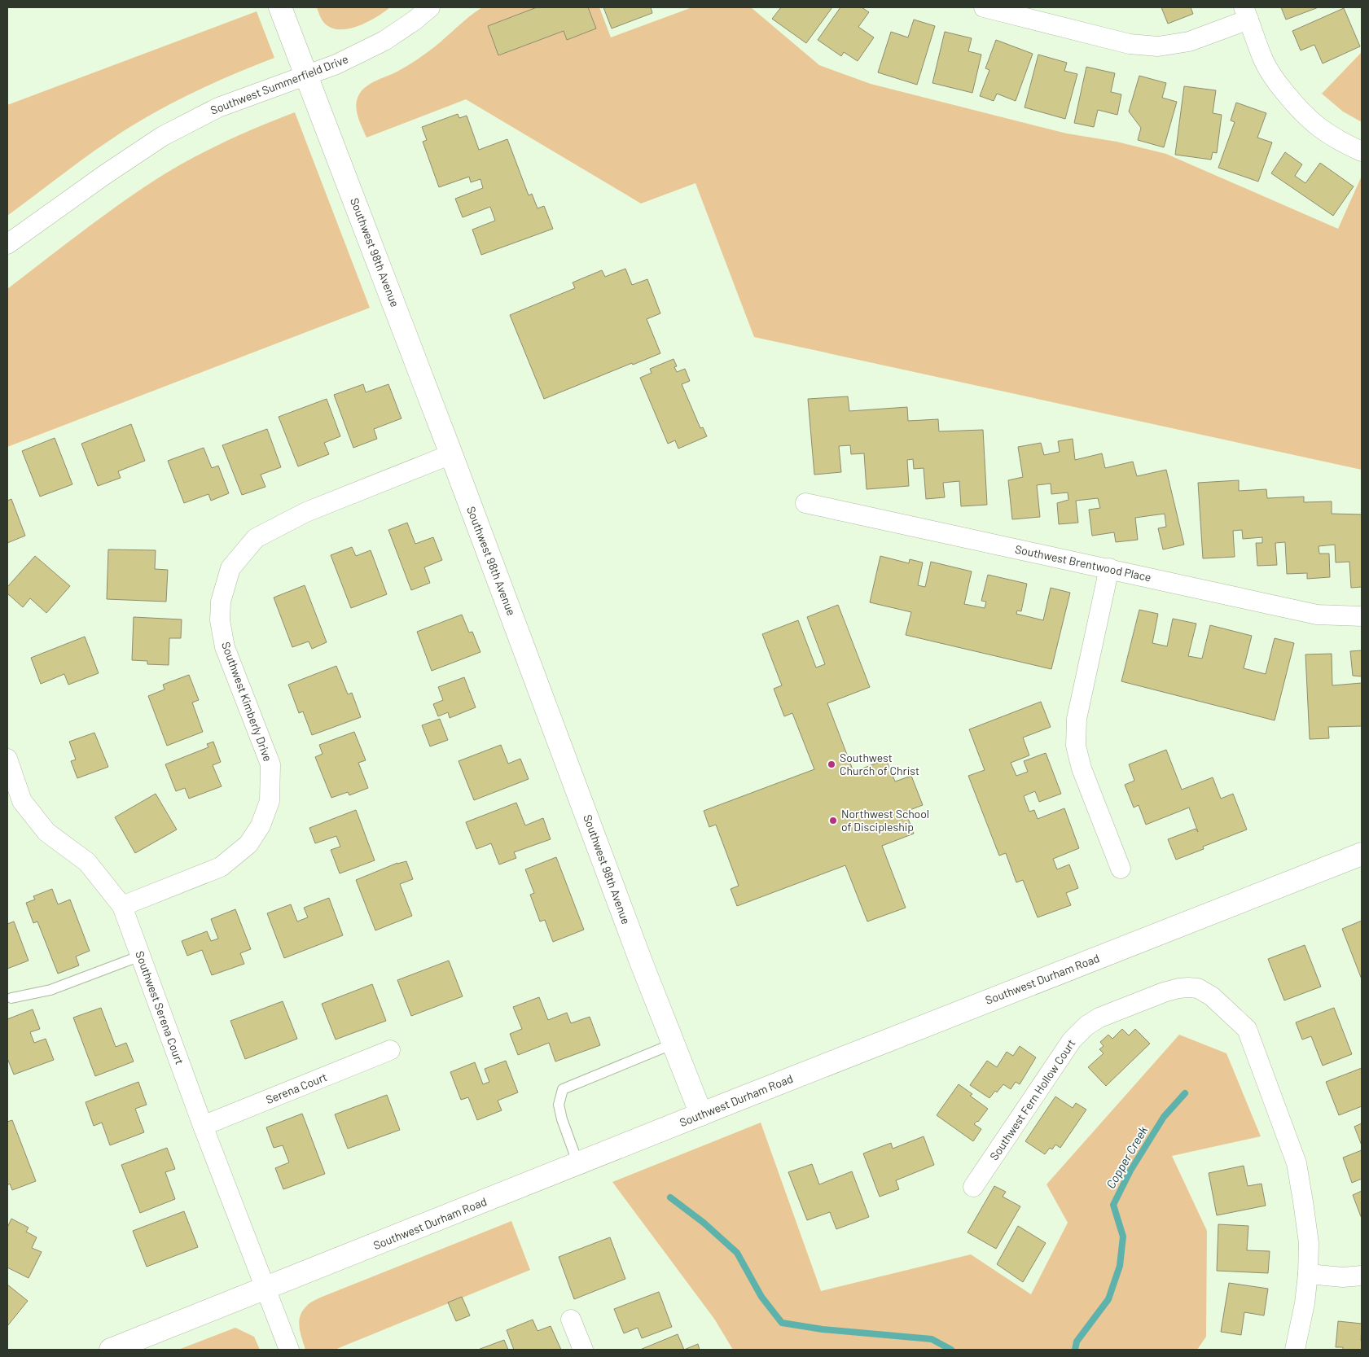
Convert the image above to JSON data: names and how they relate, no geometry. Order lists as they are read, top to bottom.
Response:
{
  "streets": {
    "main road": ["Southwest 98th Avenue", "Southwest Durham Road"],
    "street": [
      "Southwest Summerfield Drive",
      "Southwest Brentwood Place",
      "Southwest Kimberly Drive",
      "Southwest Serena Court",
      "Serena Court",
      "Southwest Fern Hollow Court"
    ]
  },
  "crossings": [
    ["Southwest Summerfield Drive", "Southwest 98th Avenue"],
    ["Southwest 98th Avenue", "Southwest Kimberly Drive"],
    ["Southwest 98th Avenue", "Southwest Durham Road"],
    ["Southwest Kimberly Drive", "Southwest Serena Court"],
    ["Southwest Durham Road", "Southwest Serena Court"],
    ["Southwest Serena Court", "Serena Court"]
  ],
  "water": ["Copper Creek"],
  "places": ["Southwest Church of Christ", "Northwest School of Discipleship"]
}
